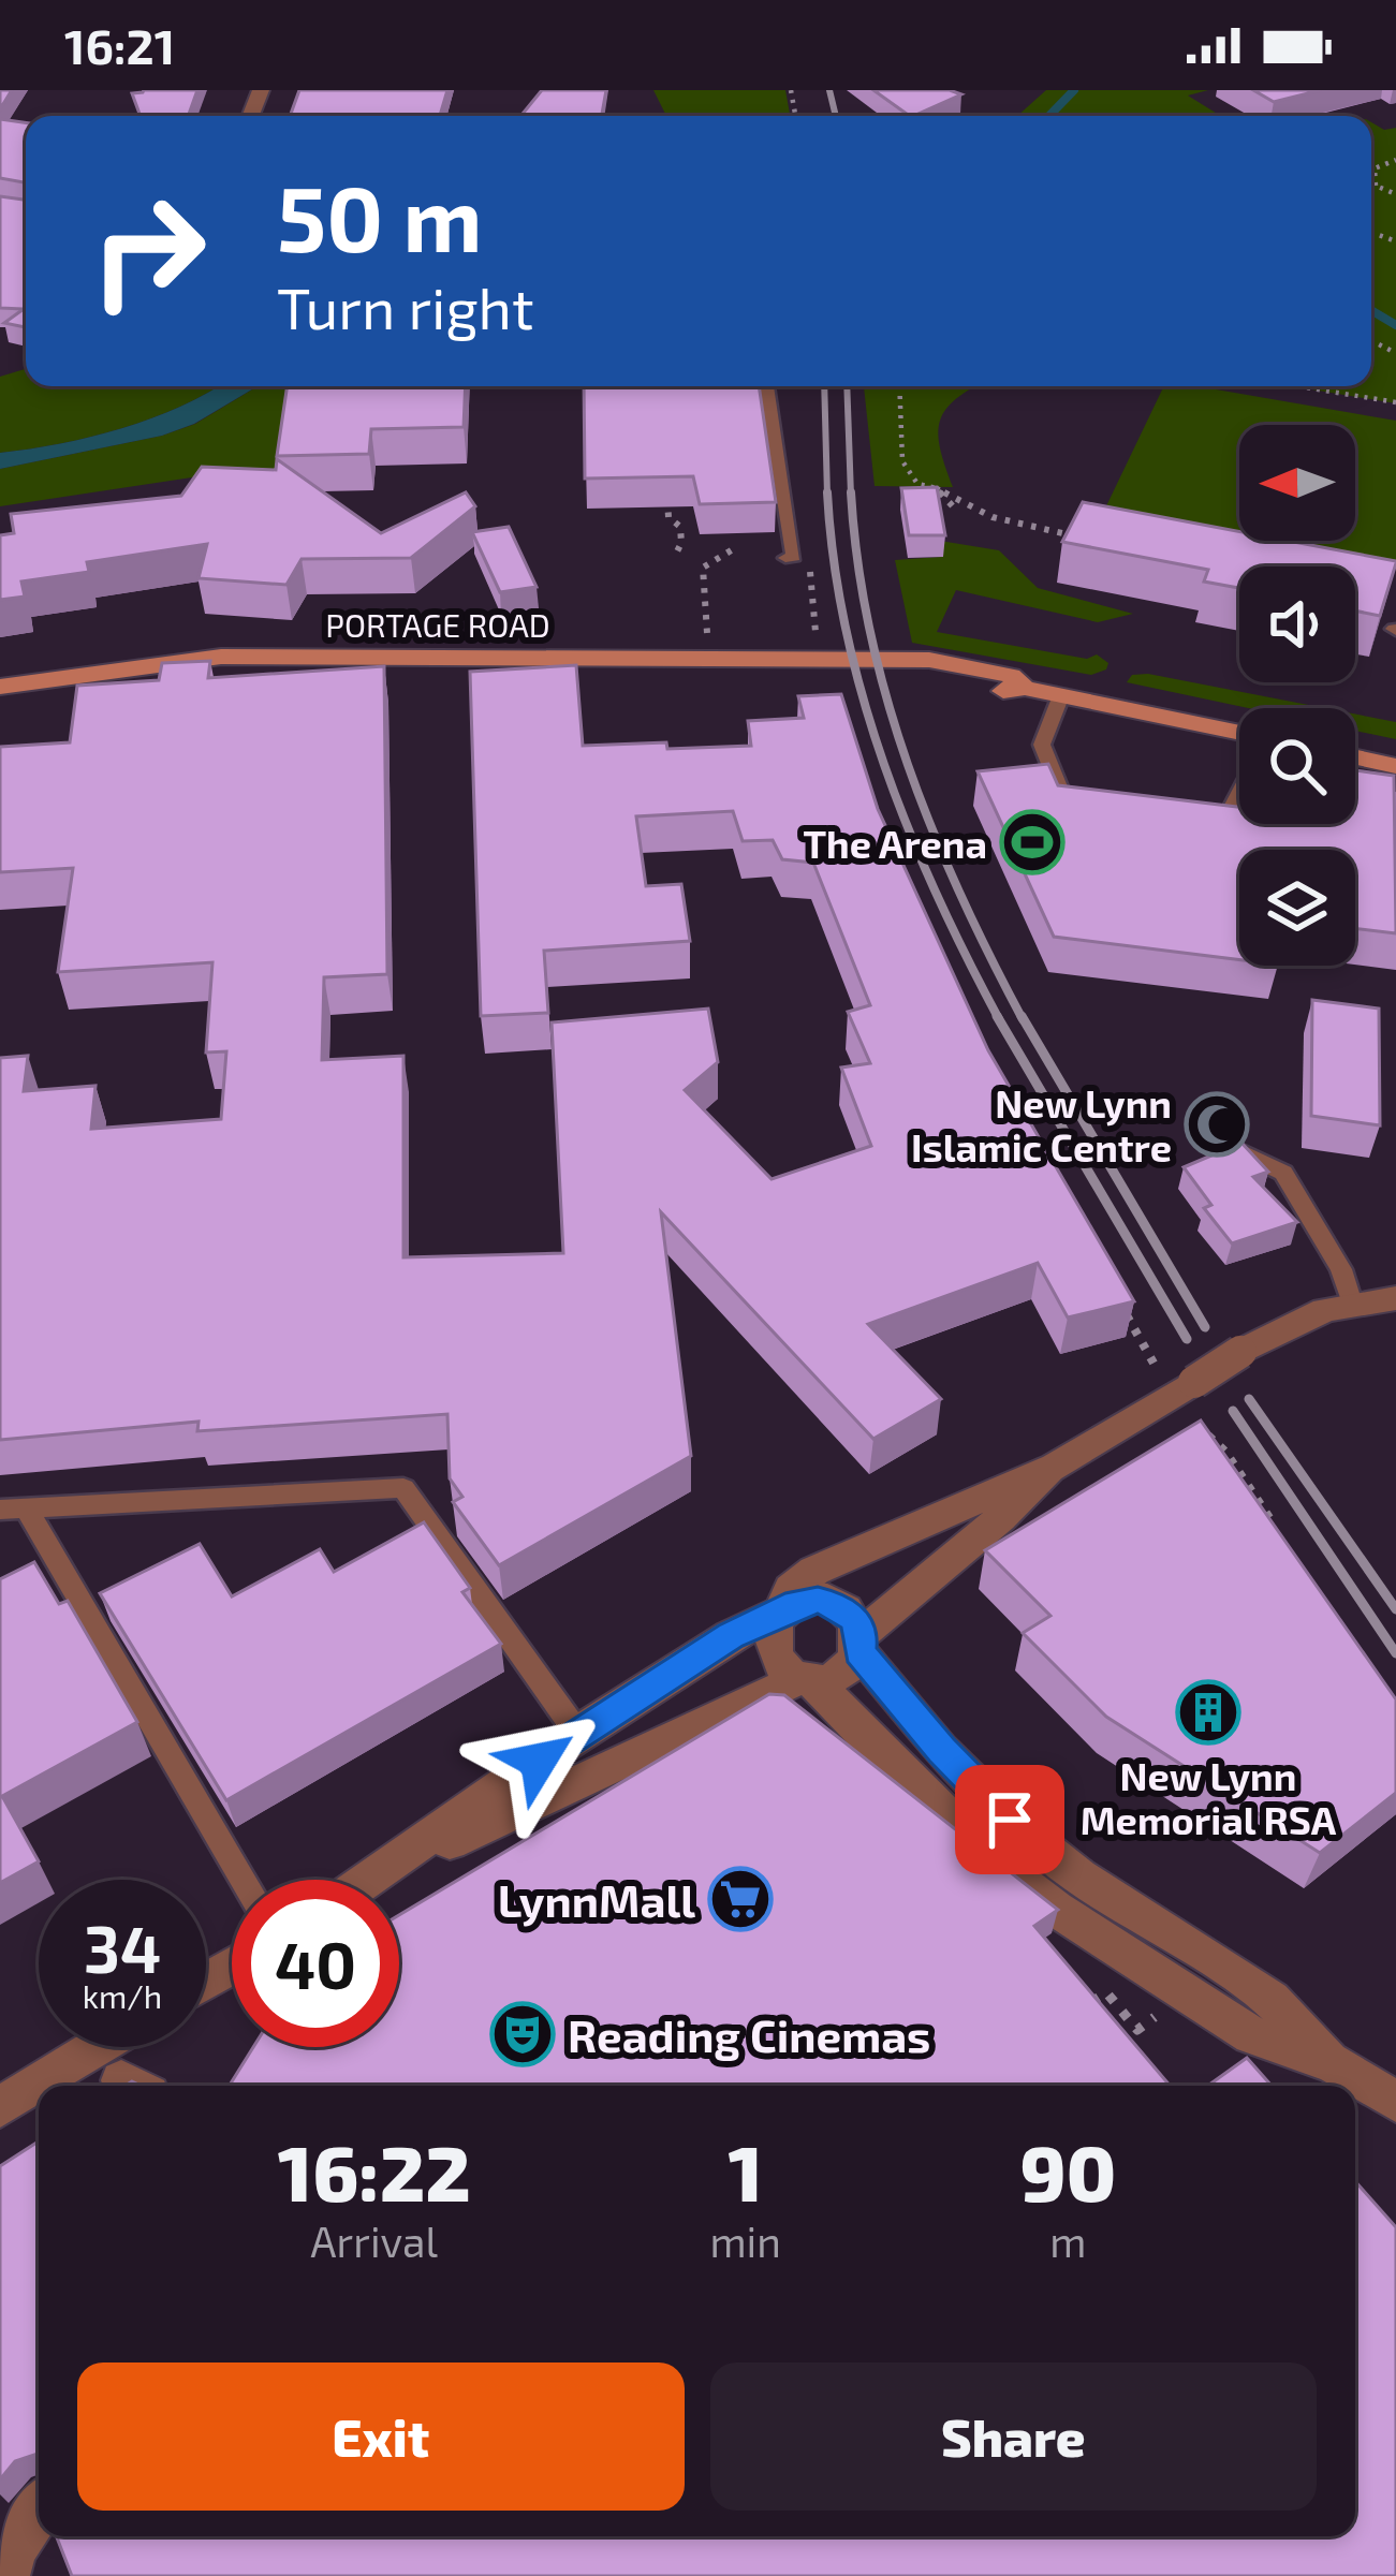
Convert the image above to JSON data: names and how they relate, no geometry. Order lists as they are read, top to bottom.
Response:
{
  "streets": {
    "main road": ["PORTAGE ROAD"]
  },
  "places": {
    "sports": ["The Arena"],
    "mosque": ["New Lynn Islamic Centre"],
    "building": ["New Lynn Memorial RSA"],
    "supermarket": ["LynnMall"],
    "theatre": ["Reading Cinemas"]
  },
  "north": "left",
  "page": {
    "status": "16:21",
    "turn": ["50 m", "Turn right"],
    "speed": "34 km/h",
    "limit": "40",
    "eta": [
      "16:22",
      "Arrival",
      "1",
      "min",
      "90",
      "m"
    ],
    "buttons": ["Exit", "Share"]
  }
}
